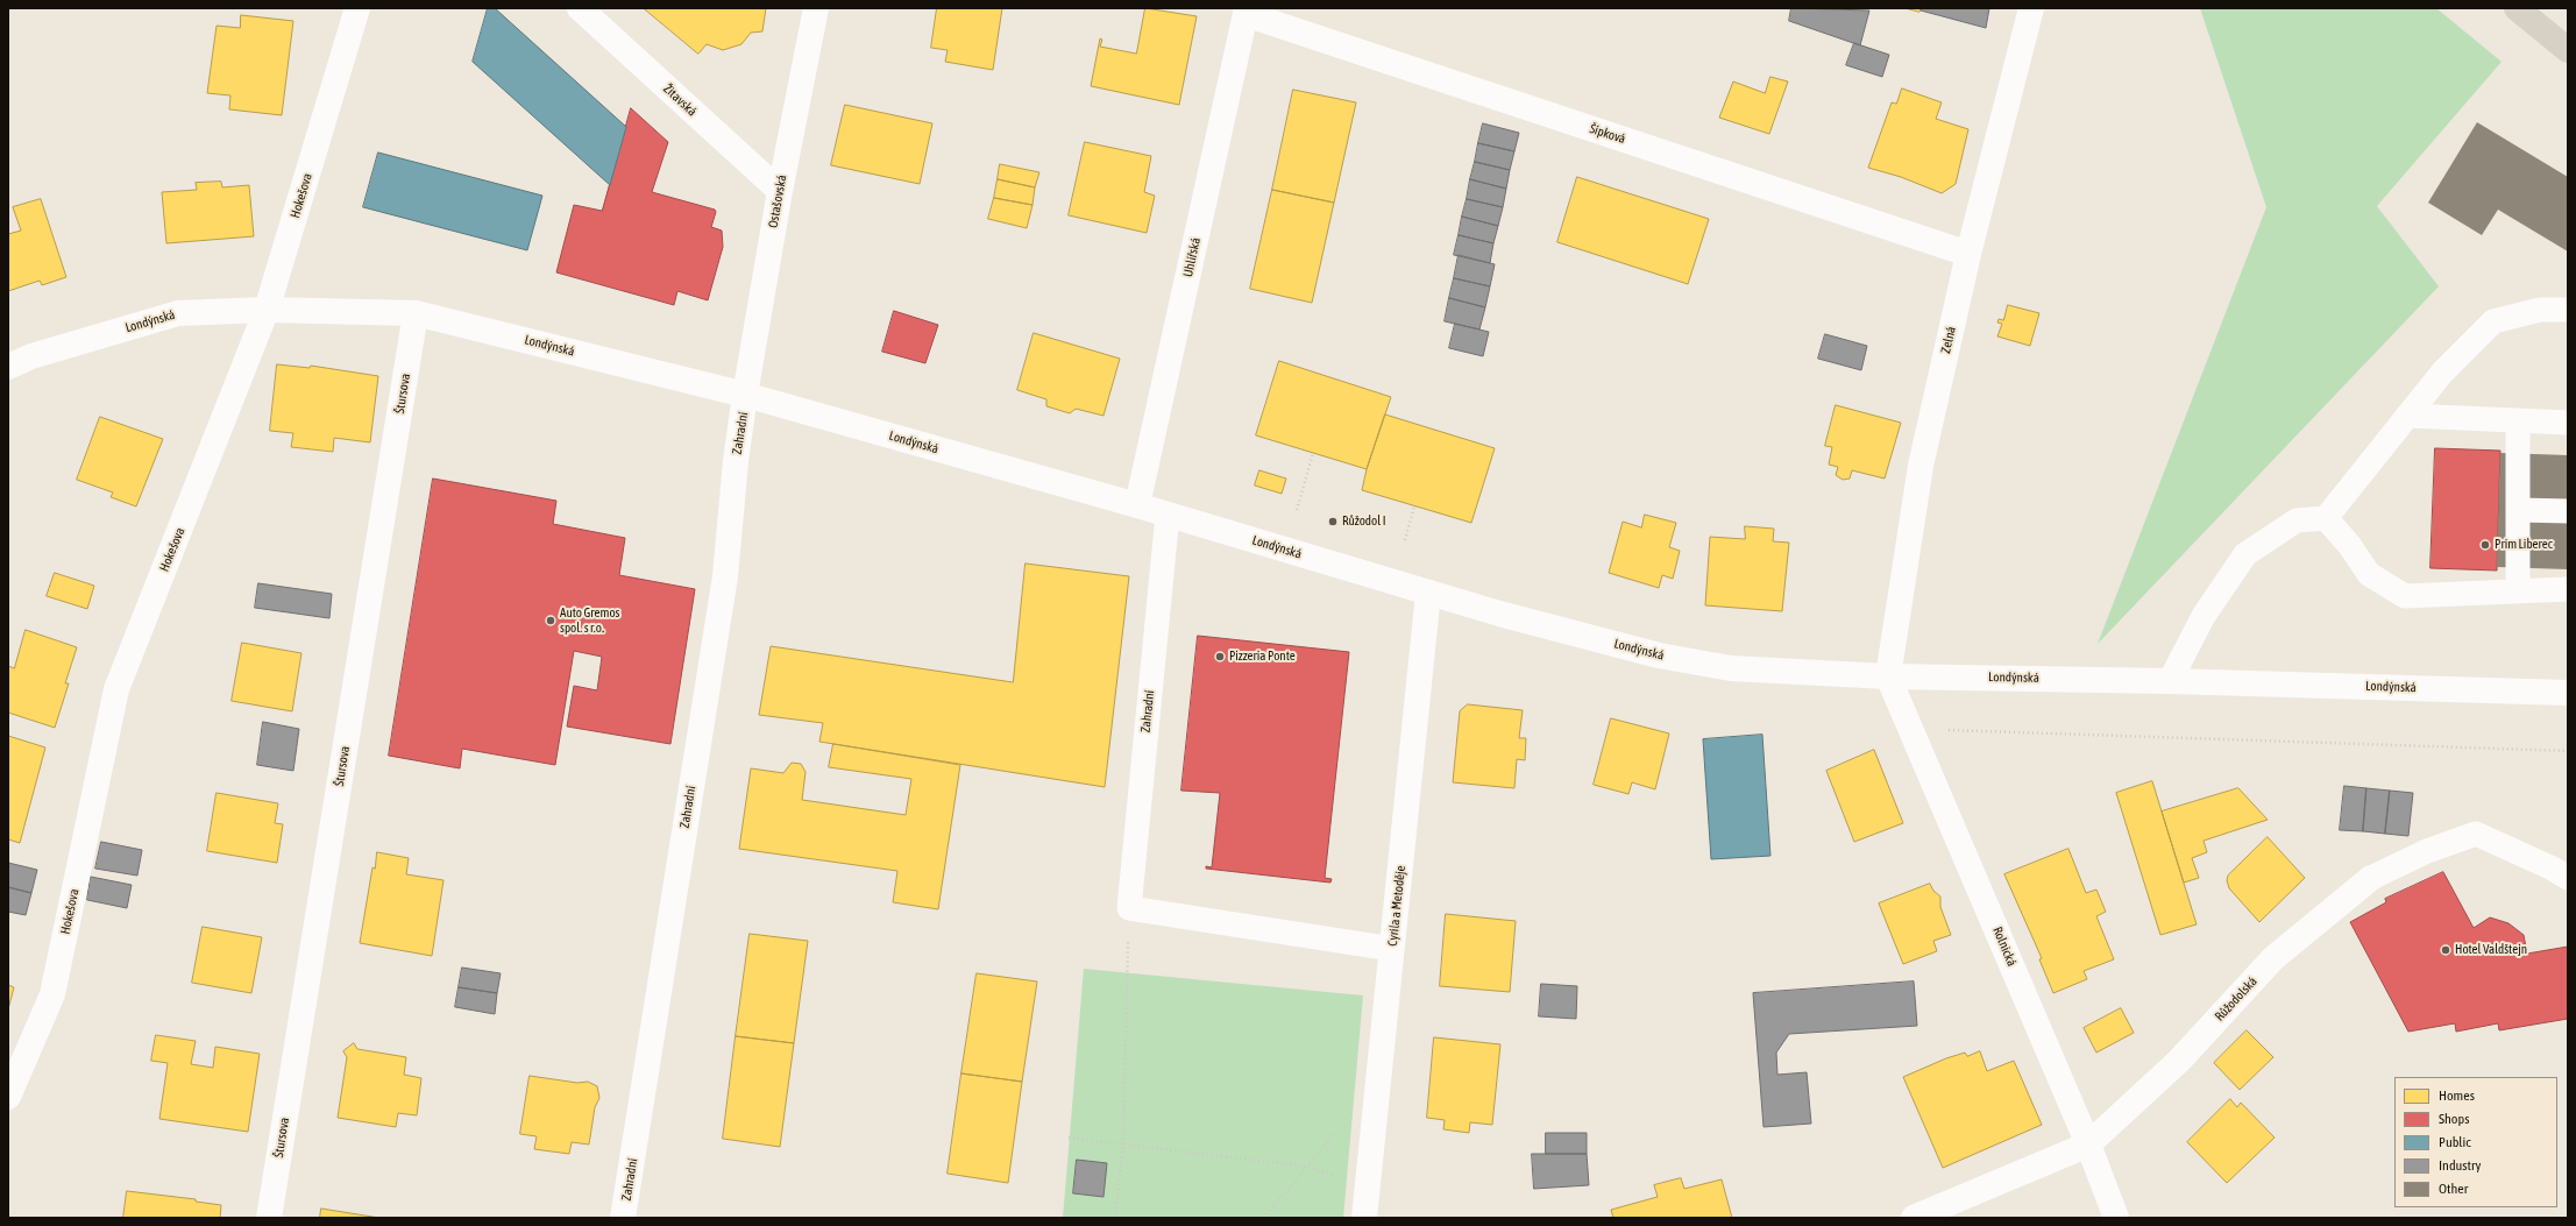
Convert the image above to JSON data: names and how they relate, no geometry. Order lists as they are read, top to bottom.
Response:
{
  "streets": {
    "street": [
      "Žitavská",
      "Šípková",
      "Hokešova",
      "Ostašovská",
      "Uhlířská",
      "Londýnská",
      "Zelná",
      "Štursova",
      "Zahradní",
      "Cyrila a Metoděje",
      "Rolnická",
      "Růžodolská"
    ]
  },
  "crossings": [
    ["Žitavská", "Ostašovská"],
    ["Šípková", "Uhlířská"],
    ["Šípková", "Zelná"],
    ["Hokešova", "Londýnská"],
    ["Ostašovská", "Londýnská"],
    ["Ostašovská", "Zahradní"],
    ["Uhlířská", "Londýnská"],
    ["Londýnská", "Zelná"],
    ["Londýnská", "Štursova"],
    ["Londýnská", "Zahradní"],
    ["Londýnská", "Cyrila a Metoděje"],
    ["Londýnská", "Rolnická"],
    ["Zelná", "Rolnická"],
    ["Rolnická", "Růžodolská"]
  ],
  "places": [
    "Růžodol I",
    "Prim Liberec",
    "Auto Gremos spol. s r.o.",
    "Pizzeria Ponte",
    "Hotel Valdštejn"
  ],
  "legend": [
    "Homes",
    "Shops",
    "Public",
    "Industry",
    "Other"
  ]
}
